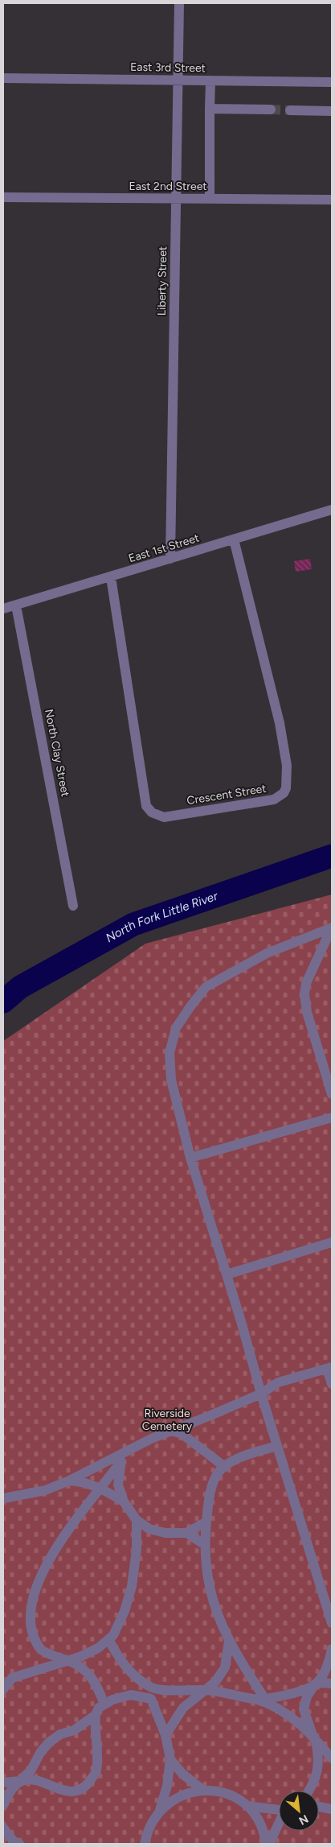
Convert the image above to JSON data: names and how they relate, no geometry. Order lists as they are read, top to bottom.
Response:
{
  "streets": {
    "street": [
      "East 3rd Street",
      "East 2nd Street",
      "Liberty Street",
      "East 1st Street",
      "North Clay Street",
      "Crescent Street"
    ]
  },
  "crossings": [
    ["East 3rd Street", "Liberty Street"],
    ["East 2nd Street", "Liberty Street"],
    ["Liberty Street", "East 1st Street"],
    ["East 1st Street", "North Clay Street"],
    ["East 1st Street", "Crescent Street"]
  ],
  "water": ["North Fork Little River"],
  "parks": ["Riverside Cemetery"],
  "north": "bottom right"
}
